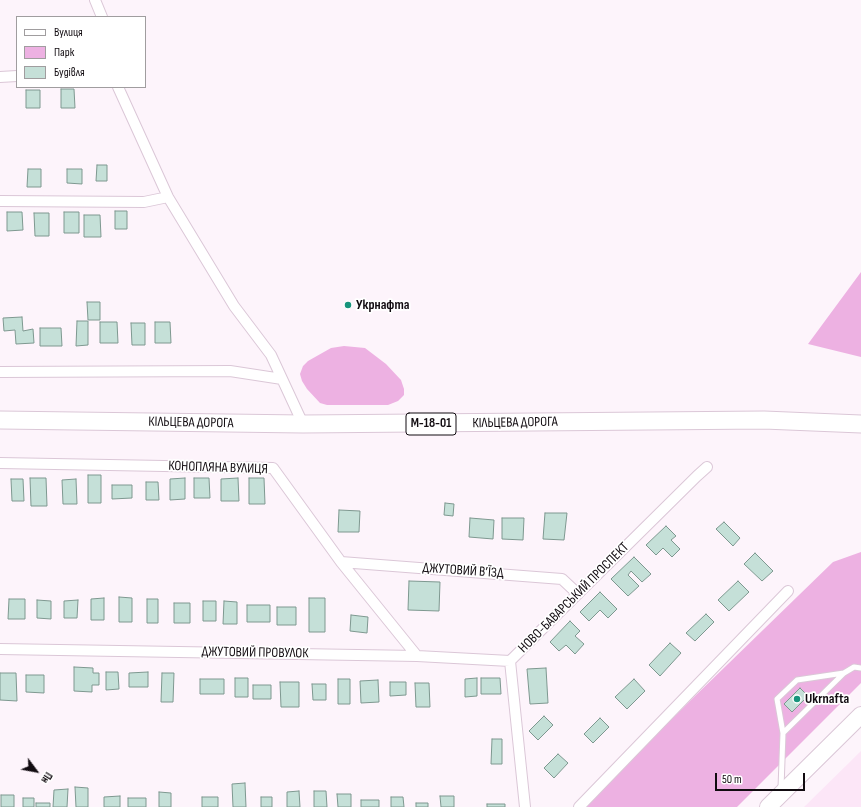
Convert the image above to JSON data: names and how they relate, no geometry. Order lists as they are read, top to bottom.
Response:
{
  "streets": {
    "highway": ["КІЛЬЦЕВА ДОРОГА", "М-18-01"],
    "street": [
      "КОНОПЛЯНА ВУЛИЦЯ",
      "ДЖУТОВИЙ В’ЇЗД",
      "НОВО-БАВАРСЬКИЙ ПРОСПЕКТ",
      "ДЖУТОВИЙ ПРОВУЛОК"
    ]
  },
  "crossings": [
    ["КОНОПЛЯНА ВУЛИЦЯ", "ДЖУТОВИЙ В’ЇЗД"],
    ["КОНОПЛЯНА ВУЛИЦЯ", "ДЖУТОВИЙ ПРОВУЛОК"],
    ["ДЖУТОВИЙ В’ЇЗД", "НОВО-БАВАРСЬКИЙ ПРОСПЕКТ"],
    ["НОВО-БАВАРСЬКИЙ ПРОСПЕКТ", "ДЖУТОВИЙ ПРОВУЛОК"]
  ],
  "places": ["Укрнафта", "Ukrnafta"],
  "legend": ["Вулиця", "Парк", "Будівля"],
  "scale_bar": "50 m",
  "north": "bottom right"
}
